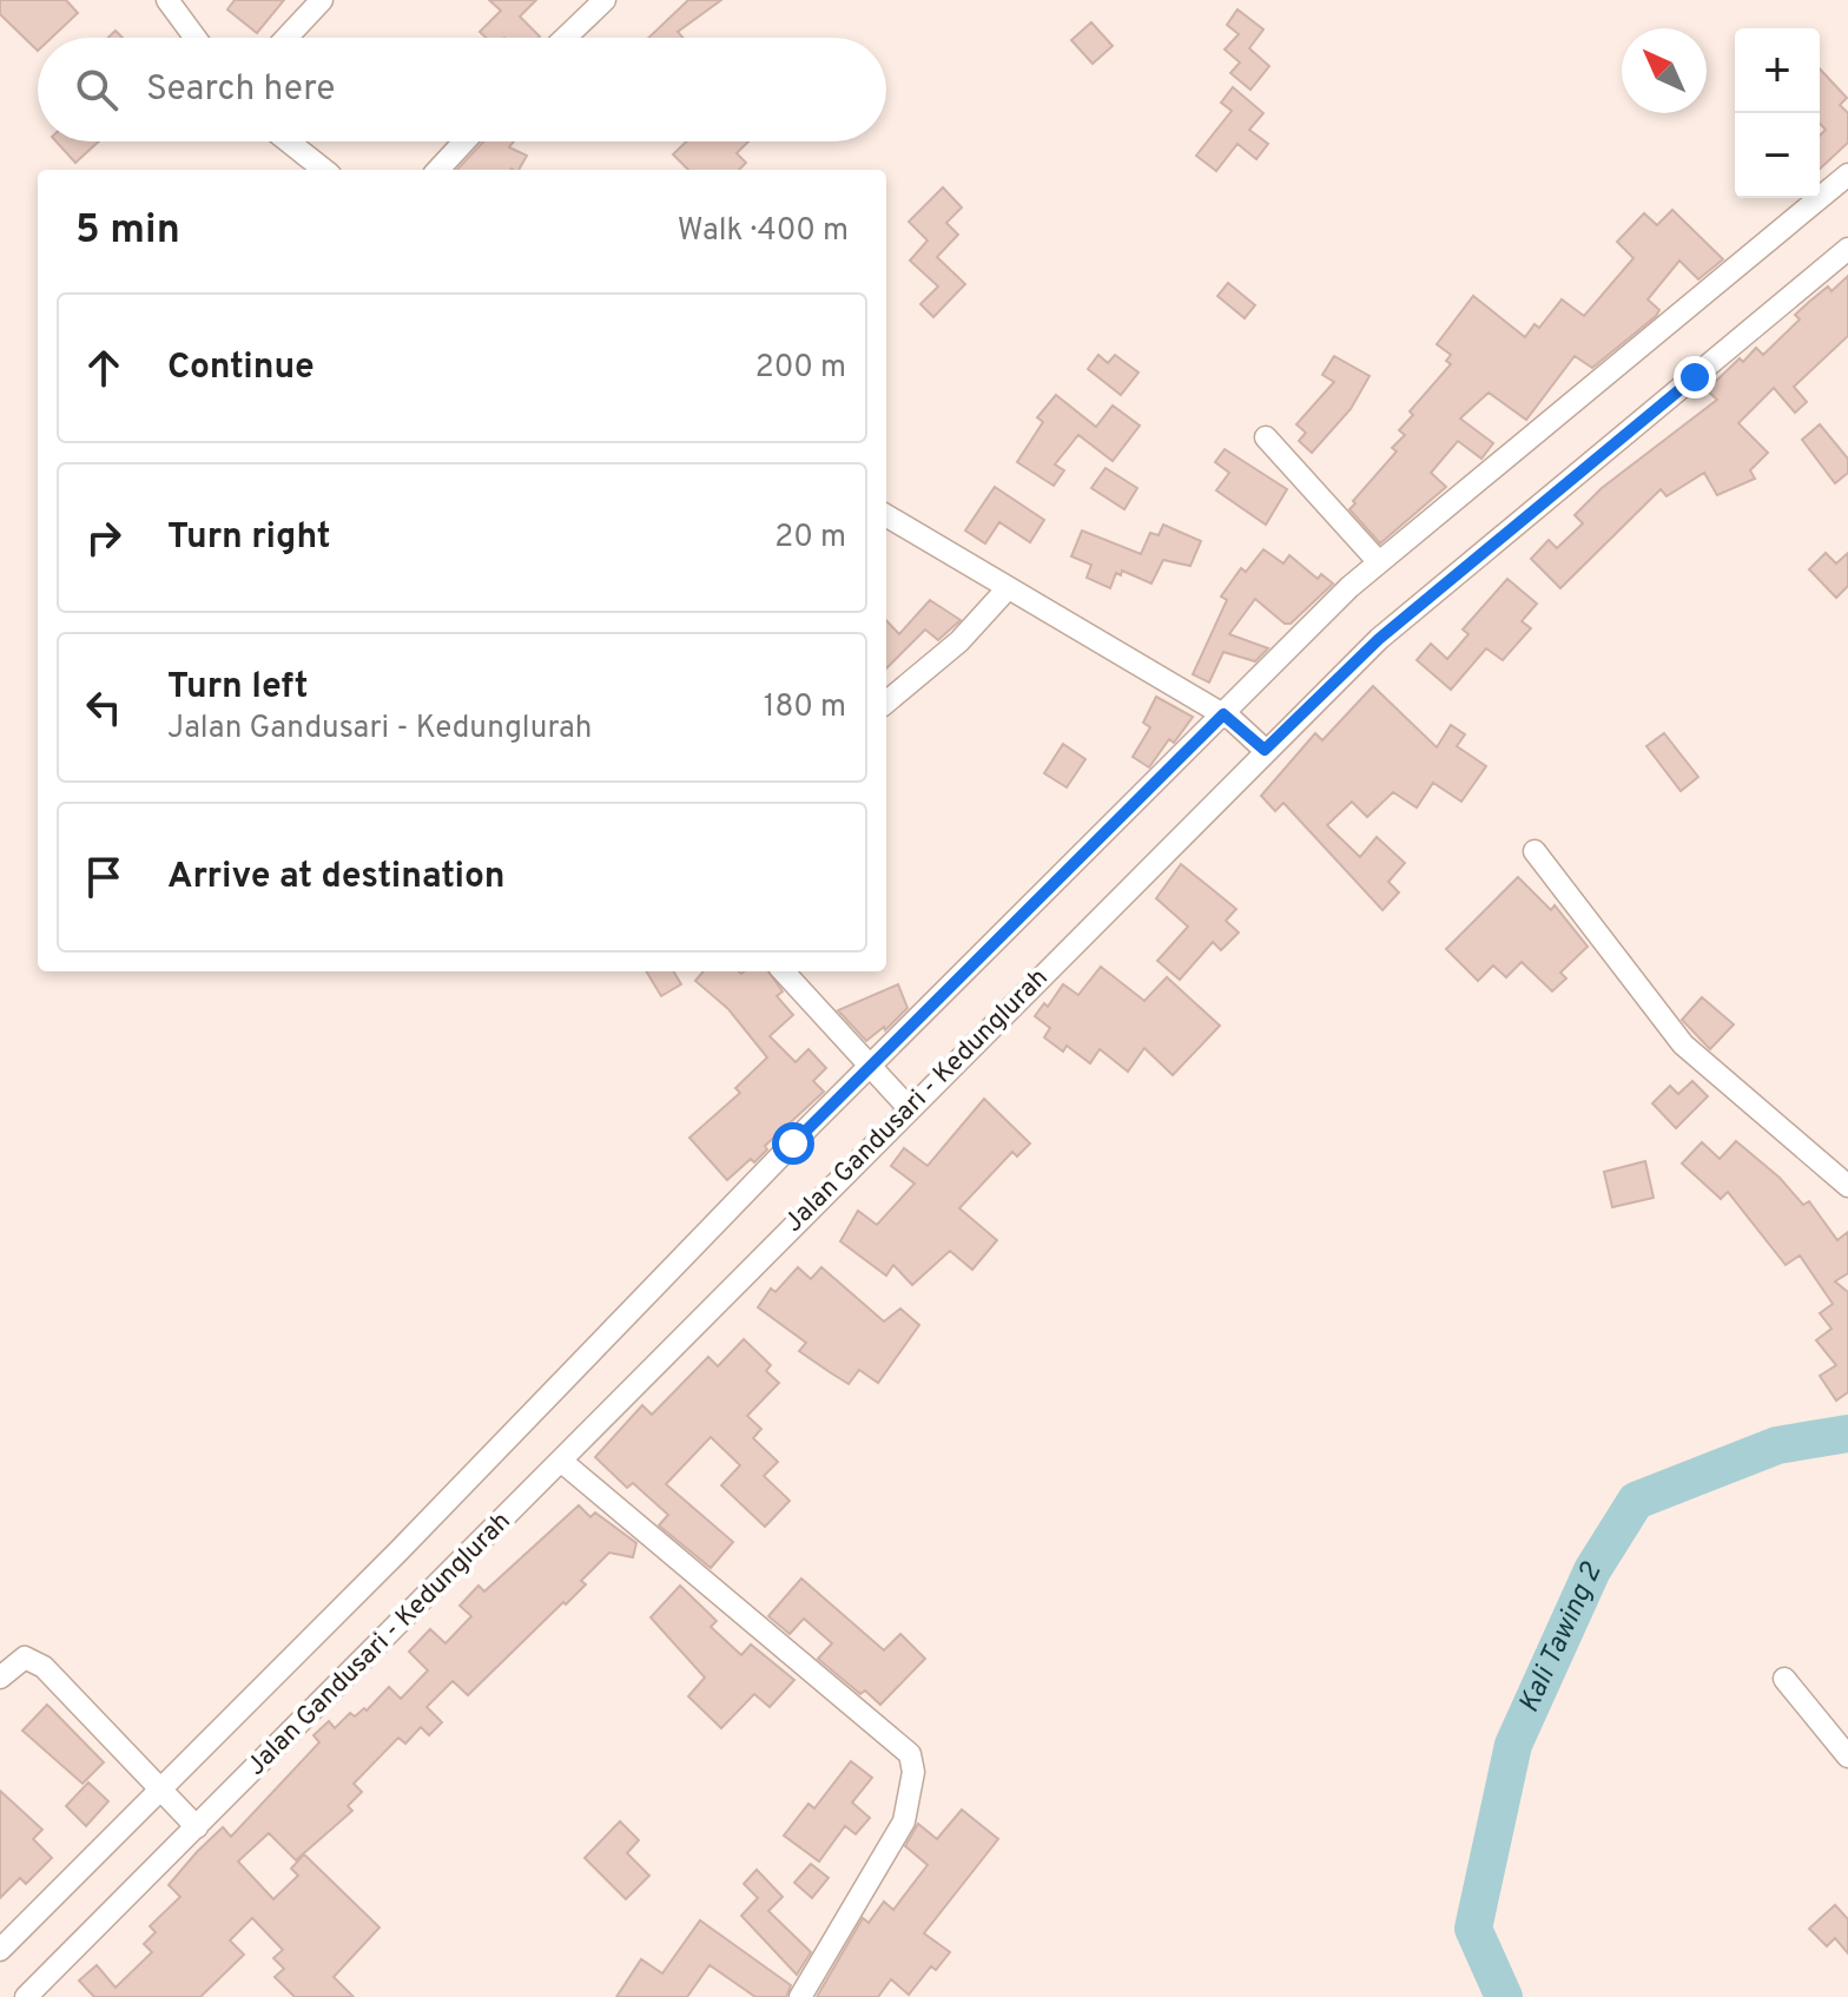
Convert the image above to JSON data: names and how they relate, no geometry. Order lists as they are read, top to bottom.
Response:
{
  "streets": {
    "street": ["Jalan Gandusari - Kedunglurah"]
  },
  "water": ["Kali Tawing 2"],
  "north": "top left",
  "page": {
    "map_buttons": ["+", "−"],
    "search": "Search here",
    "heading": ["5 min", "Walk · 400 m"],
    "list": [
      ["Continue", "200 m"],
      ["Turn right", "20 m"],
      ["Turn left", "Jalan Gandusari - Kedunglurah", "180 m"],
      "Arrive at destination"
    ]
  }
}
